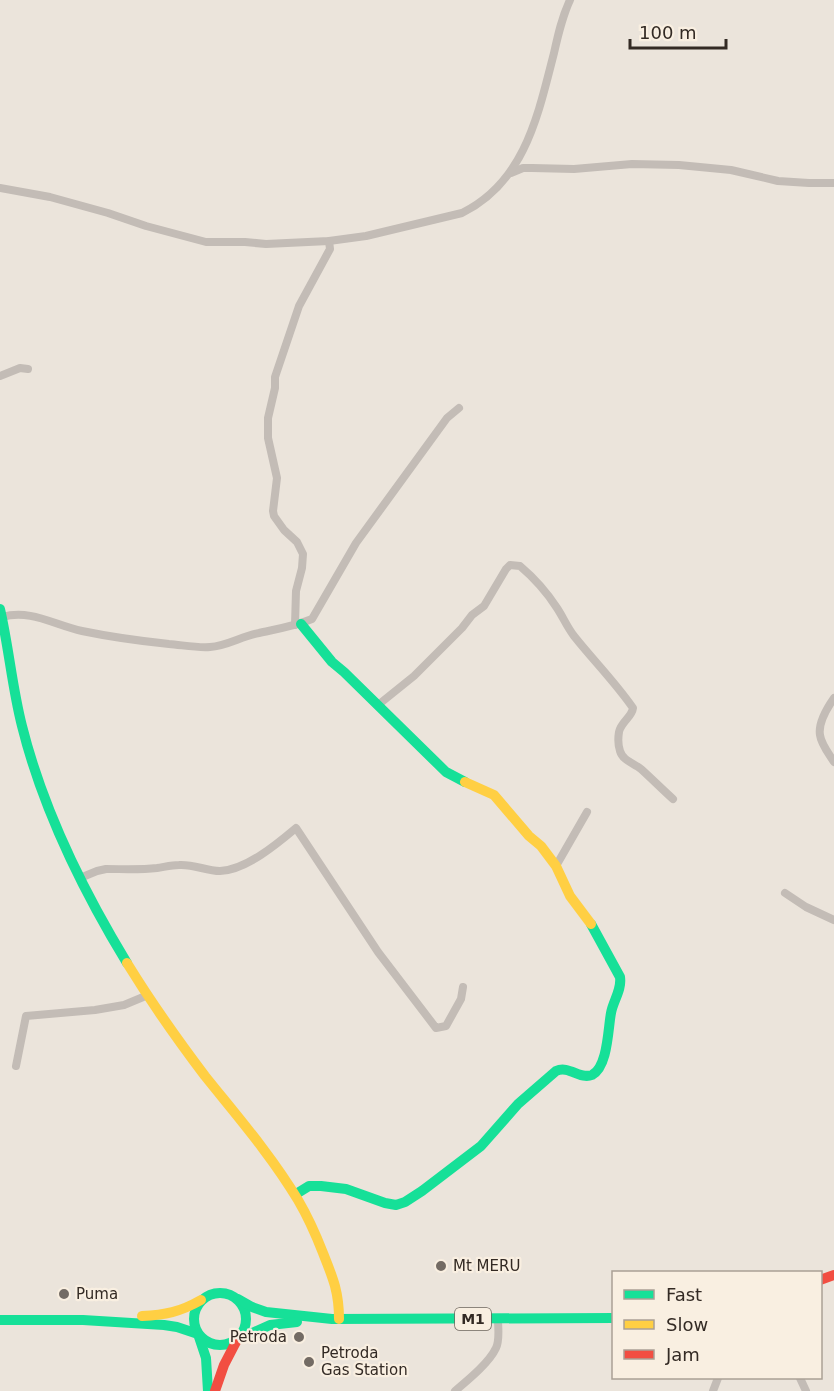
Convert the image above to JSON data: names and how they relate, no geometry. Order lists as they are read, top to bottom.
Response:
{
  "streets": {
    "main road": ["M1"]
  },
  "places": [
    "Mt MERU",
    "Puma",
    "Petroda",
    "Petroda Gas Station"
  ],
  "legend": ["Fast", "Slow", "Jam"],
  "scale_bar": "100 m"
}
